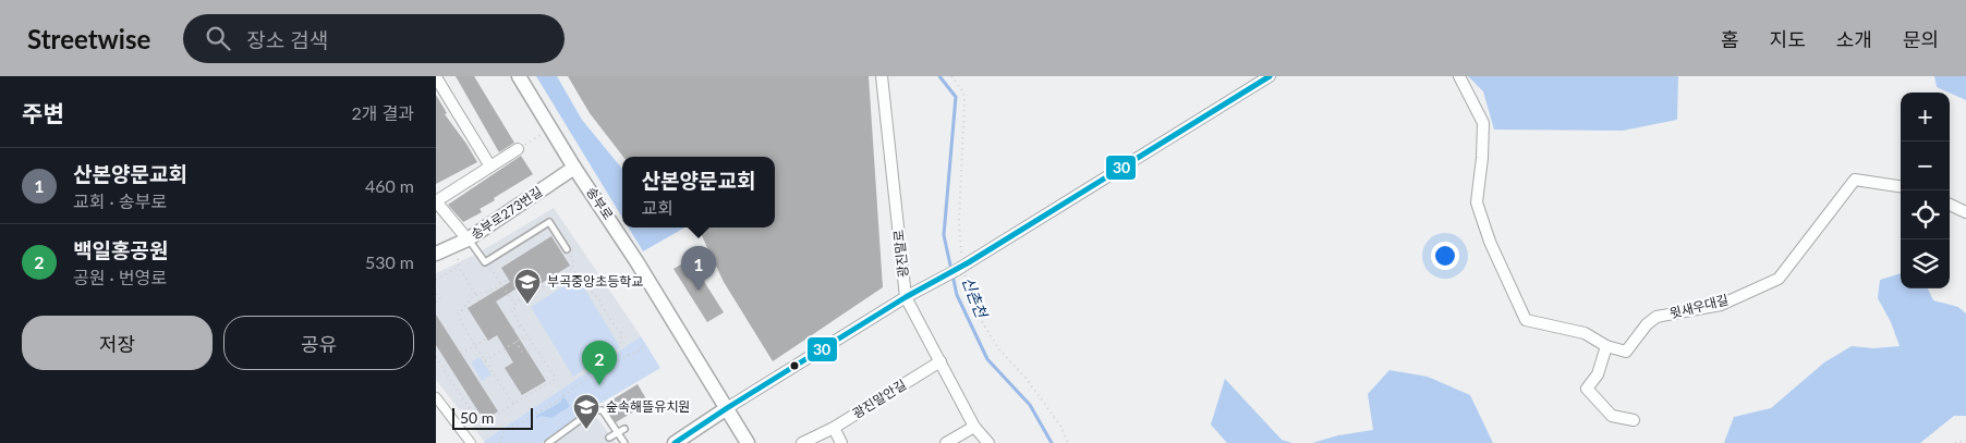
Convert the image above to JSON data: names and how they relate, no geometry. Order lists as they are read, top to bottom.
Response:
{
  "streets": {
    "street": [
      "송부로",
      "송부로273번길",
      "광진말로",
      "윗새우대길",
      "광진말안길"
    ]
  },
  "crossings": [
    ["송부로", "송부로273번길"],
    ["광진말로", "광진말안길"]
  ],
  "water": ["신촌천"],
  "places": {
    "school or university": ["부곡중앙초등학교", "숲속해뜰유치원"]
  },
  "lines": ["transit line 30"],
  "scale_bar": "50 m",
  "page": {
    "header": "Streetwise",
    "search": "장소 검색",
    "nav": [
      "홈",
      "지도",
      "소개",
      "문의"
    ],
    "heading": ["주변", "2개 결과"],
    "map_buttons": ["+", "−"],
    "list": [
      {
        "mark": "1",
        "name": "산본양문교회",
        "note": "교회 · 송부로",
        "value": "460 m"
      },
      {
        "mark": "2",
        "name": "백일홍공원",
        "note": "공원 · 번영로",
        "value": "530 m"
      }
    ],
    "popup": ["산본양문교회", "교회"],
    "pins": ["1", "2"],
    "buttons": ["저장", "공유"],
    "scale": "50 m"
  }
}
